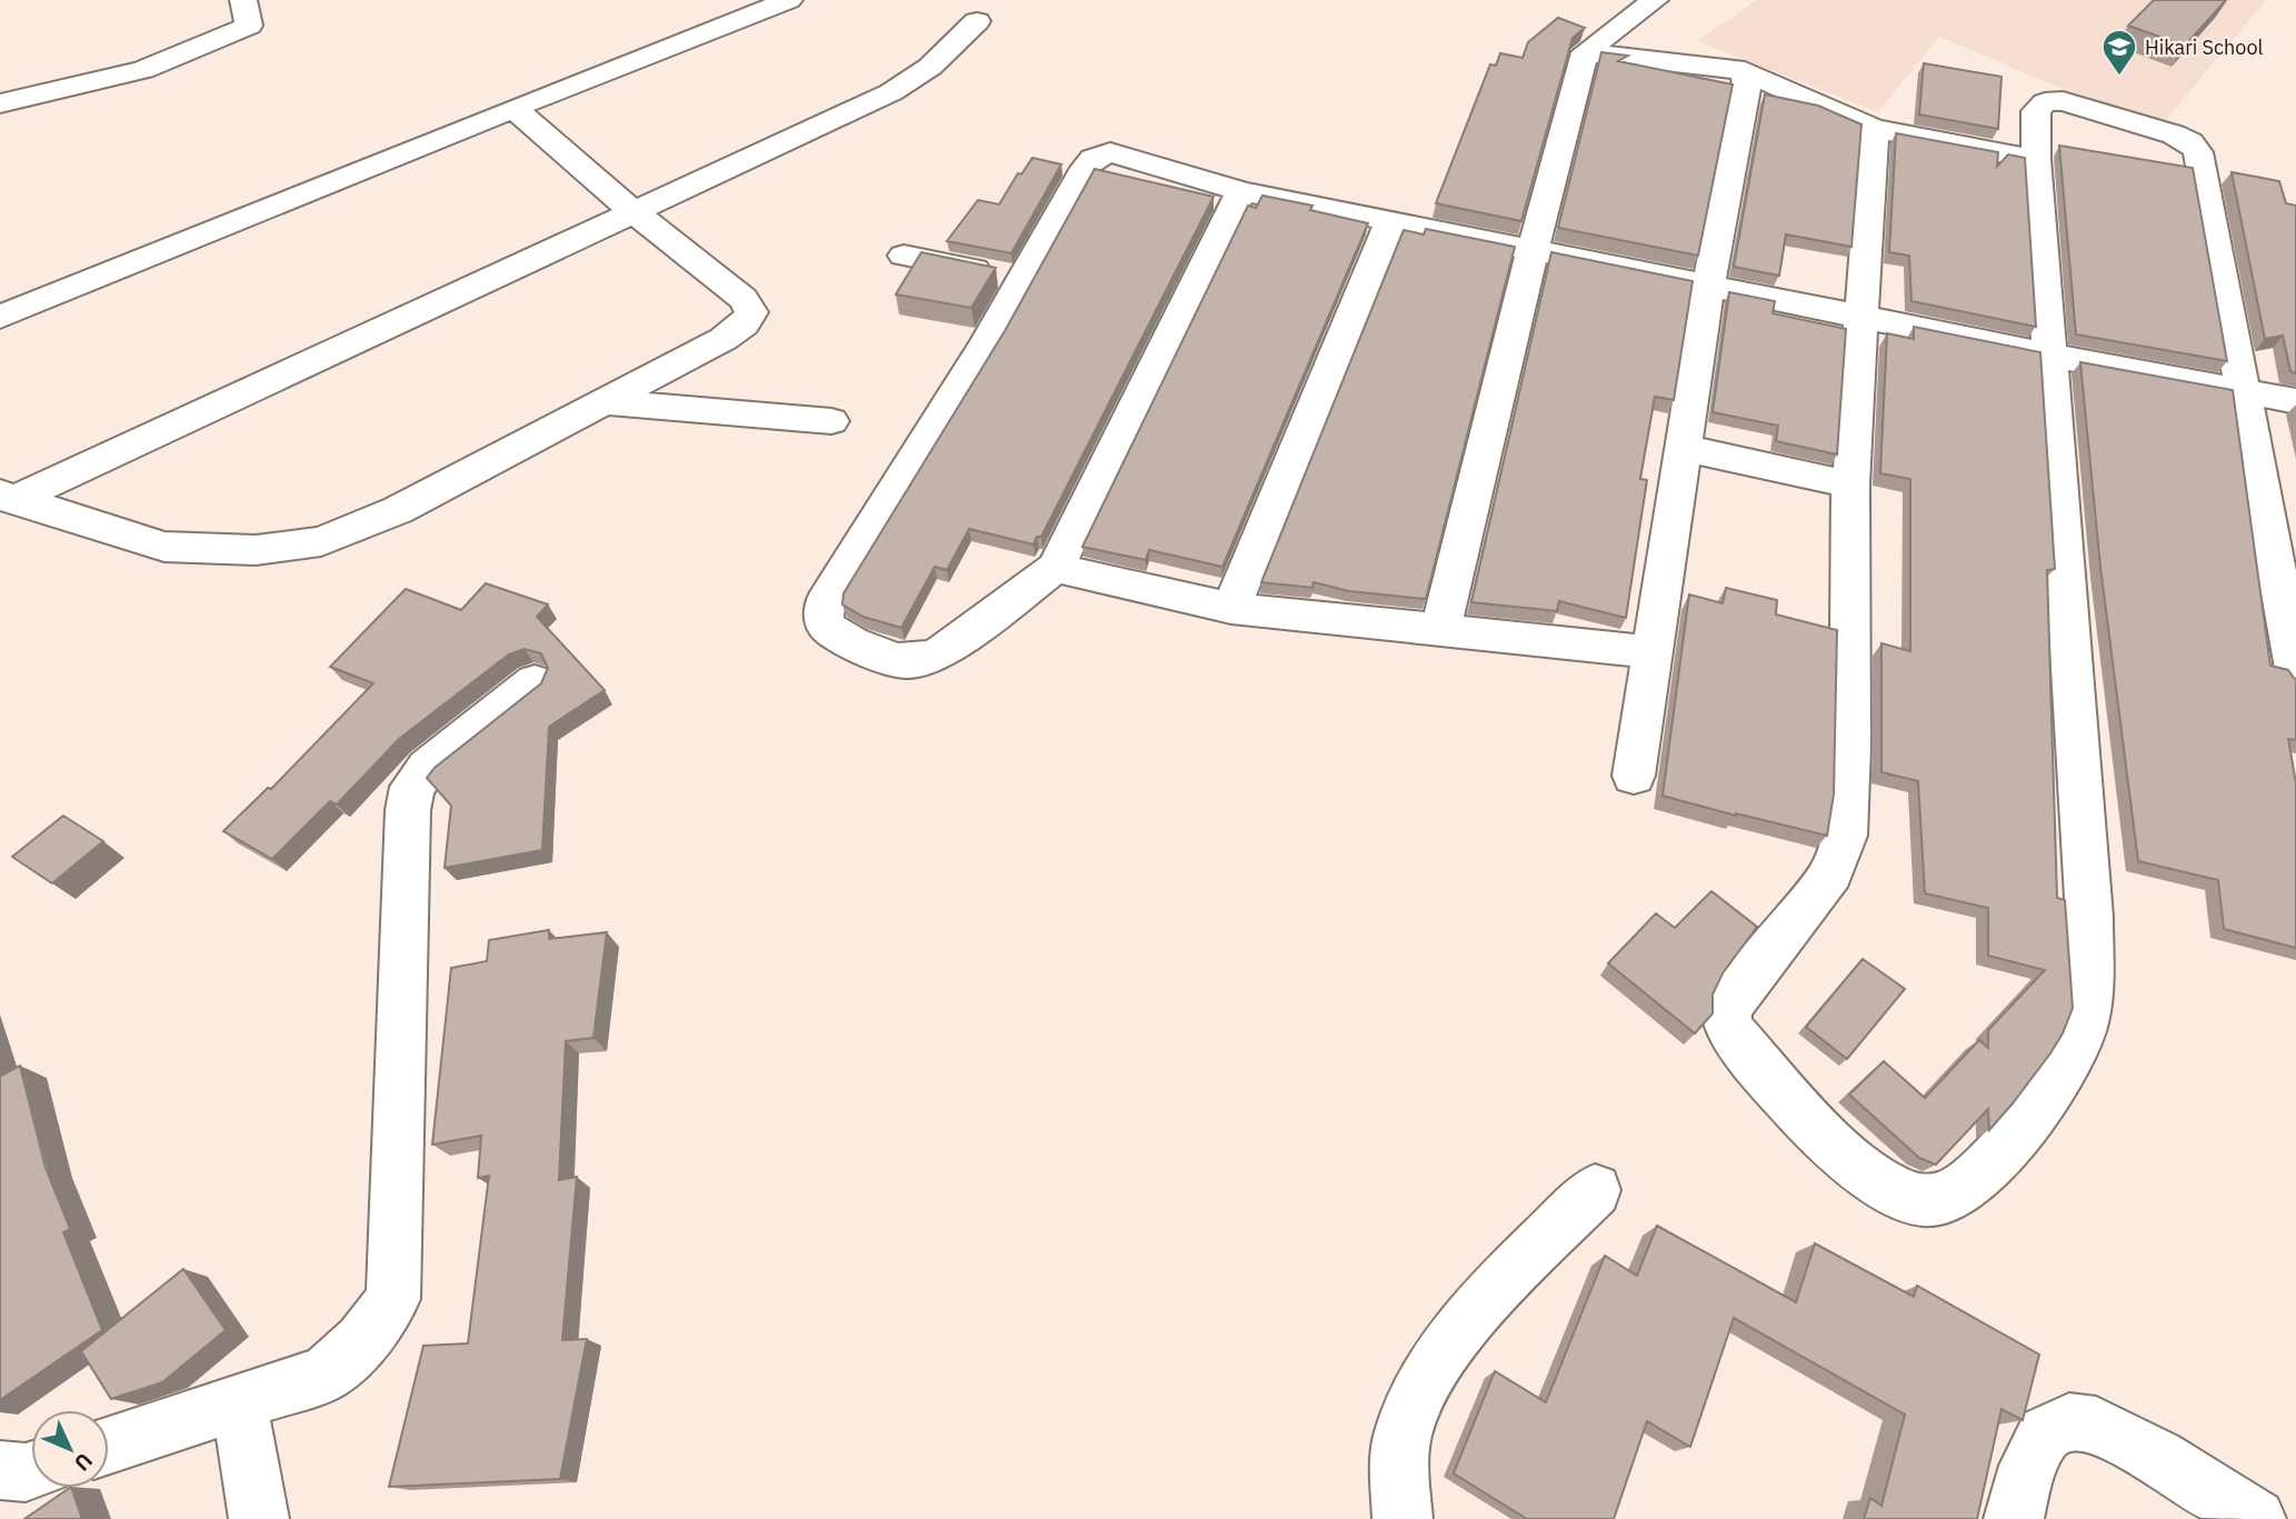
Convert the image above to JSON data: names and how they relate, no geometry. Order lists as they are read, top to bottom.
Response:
{
  "places": {
    "school or university": ["Hikari School"]
  },
  "north": "bottom right"
}
